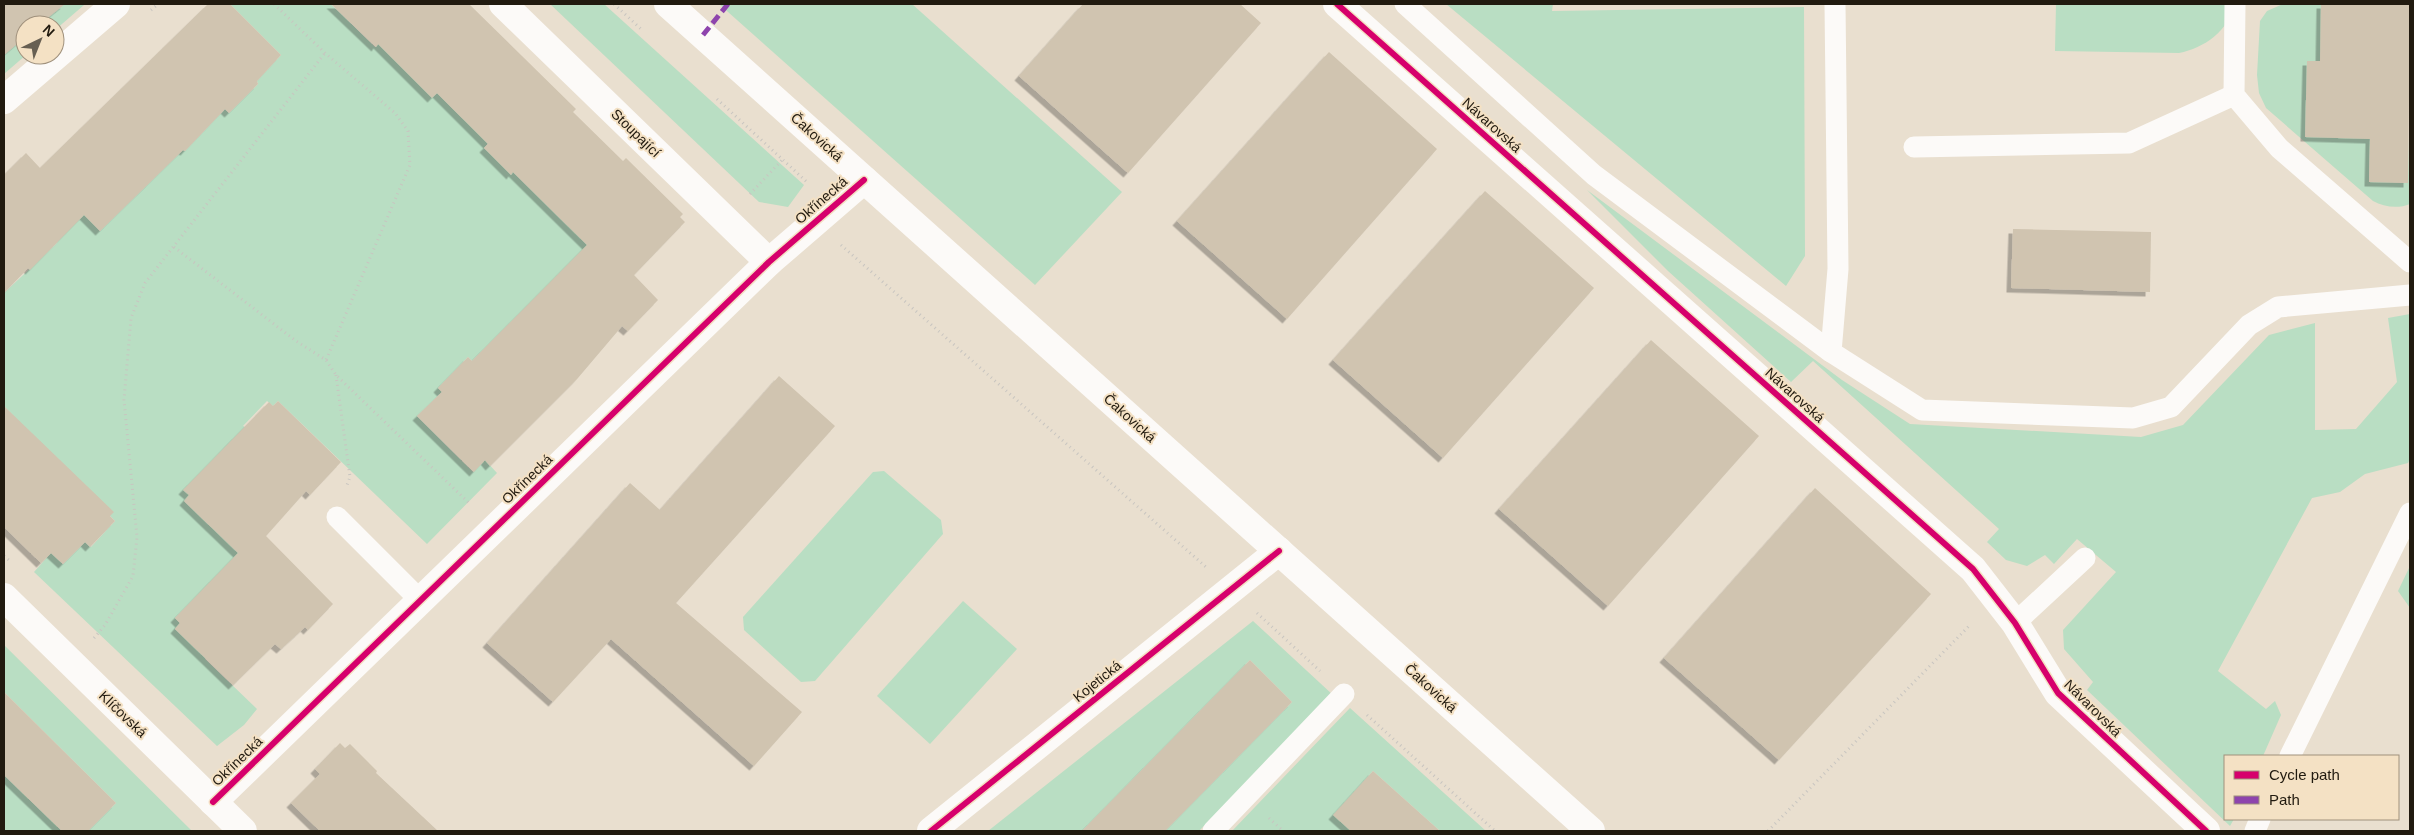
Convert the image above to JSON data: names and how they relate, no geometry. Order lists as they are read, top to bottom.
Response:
{
  "streets": {
    "street": [
      "Návarovská",
      "Stoupající",
      "Čakovická",
      "Okřínecká",
      "Kojetická",
      "Klíčovská"
    ]
  },
  "crossings": [
    ["Stoupající", "Okřínecká"],
    ["Čakovická", "Okřínecká"],
    ["Čakovická", "Kojetická"],
    ["Okřínecká", "Klíčovská"]
  ],
  "legend": ["Cycle path", "Path"],
  "north": "top right"
}
